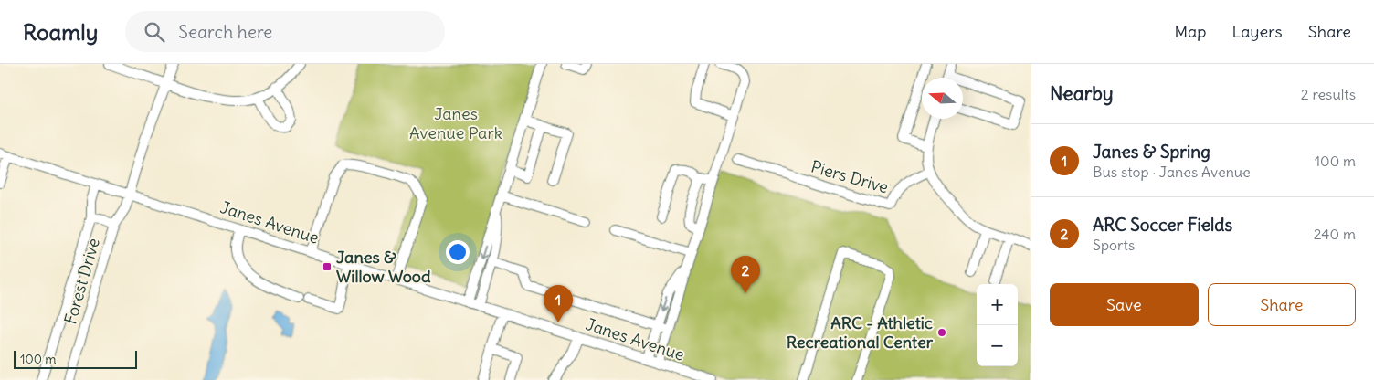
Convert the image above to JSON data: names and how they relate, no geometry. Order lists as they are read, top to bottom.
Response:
{
  "streets": {
    "street": ["Piers Drive", "Janes Avenue", "Forest Drive"]
  },
  "crossings": [
    ["Janes Avenue", "Forest Drive"]
  ],
  "parks": ["Janes Avenue Park"],
  "places": {
    "transit": ["Janes & Willow Wood"],
    "other": ["ARC - Athletic Recreational Center"]
  },
  "scale_bar": "100 m",
  "north": "left",
  "page": {
    "header": "Roamly",
    "search": "Search here",
    "nav": ["Map", "Layers", "Share"],
    "heading": ["Nearby", "2 results"],
    "list": [
      {
        "mark": "1",
        "name": "Janes & Spring",
        "note": "Bus stop · Janes Avenue",
        "value": "100 m"
      },
      {
        "mark": "2",
        "name": "ARC Soccer Fields",
        "note": "Sports",
        "value": "240 m"
      }
    ],
    "pins": ["2", "1"],
    "buttons": ["Save", "Share"],
    "map_buttons": ["+", "−"],
    "scale": "100 m"
  }
}
